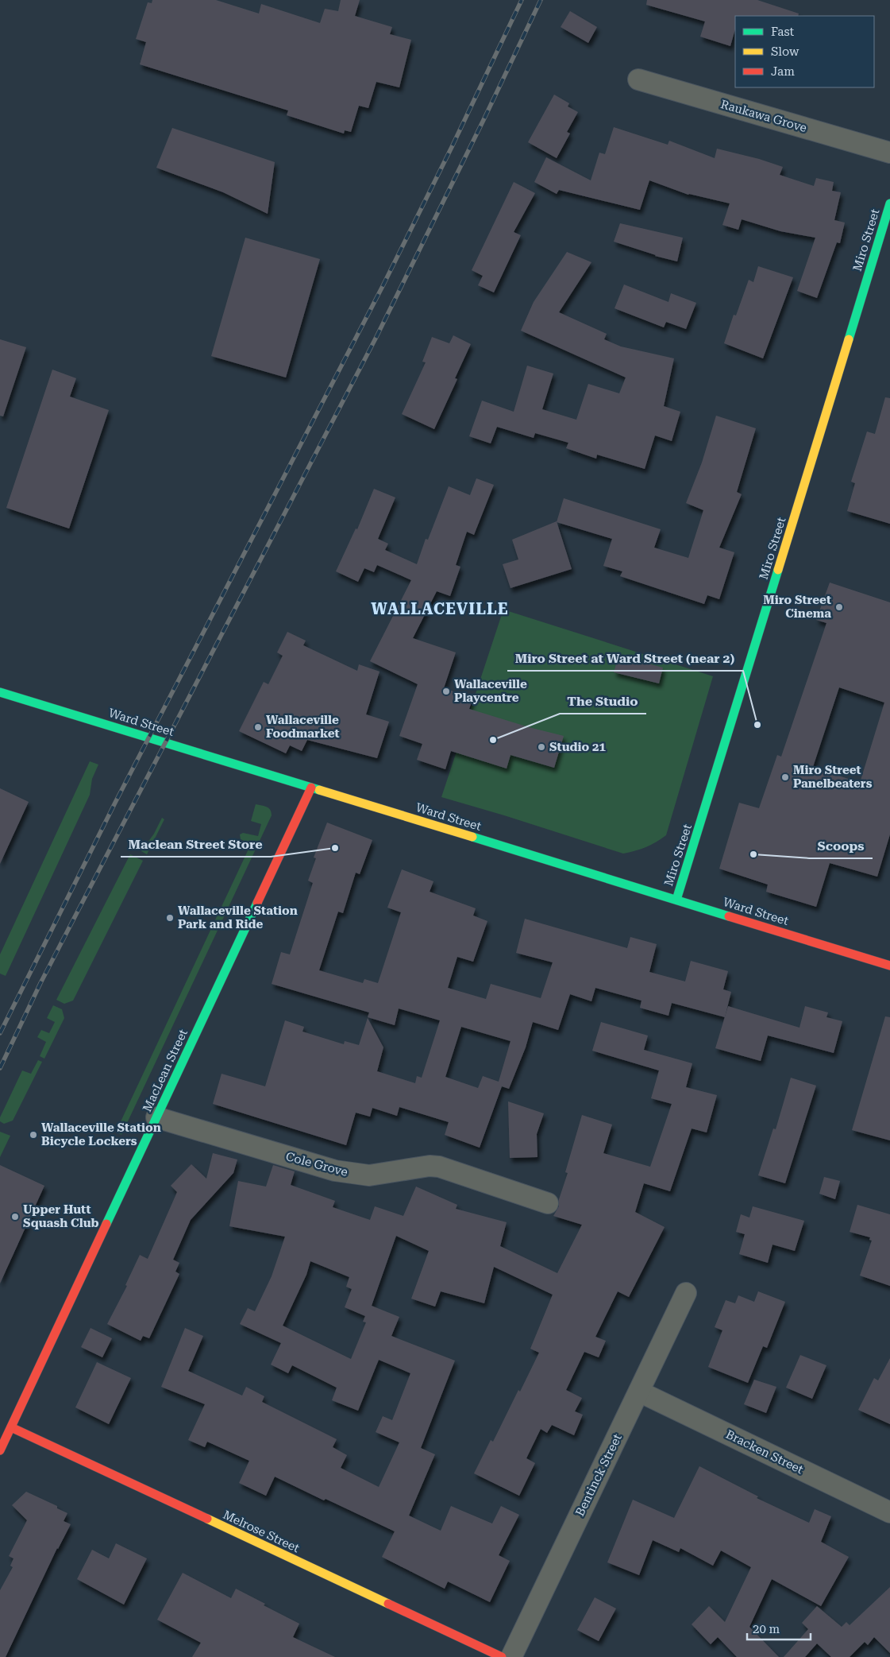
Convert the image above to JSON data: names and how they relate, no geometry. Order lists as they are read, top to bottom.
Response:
{
  "streets": {
    "street": [
      "Raukawa Grove",
      "Miro Street",
      "Ward Street",
      "MacLean Street",
      "Cole Grove",
      "Bracken Street",
      "Bentinck Street",
      "Melrose Street"
    ]
  },
  "crossings": [
    ["Miro Street", "Ward Street"],
    ["Ward Street", "MacLean Street"],
    ["MacLean Street", "Cole Grove"],
    ["MacLean Street", "Melrose Street"],
    ["Bracken Street", "Bentinck Street"]
  ],
  "districts": ["WALLACEVILLE"],
  "places": [
    "Miro Street Cinema",
    "Wallaceville Playcentre",
    "Miro Street at Ward Street (near 2)",
    "Wallaceville Foodmarket",
    "The Studio",
    "Studio 21",
    "Miro Street Panelbeaters",
    "Maclean Street Store",
    "Scoops",
    "Wallaceville Station Park and Ride",
    "Wallaceville Station Bicycle Lockers",
    "Upper Hutt Squash Club"
  ],
  "legend": ["Fast", "Slow", "Jam"],
  "scale_bar": "20 m"
}
